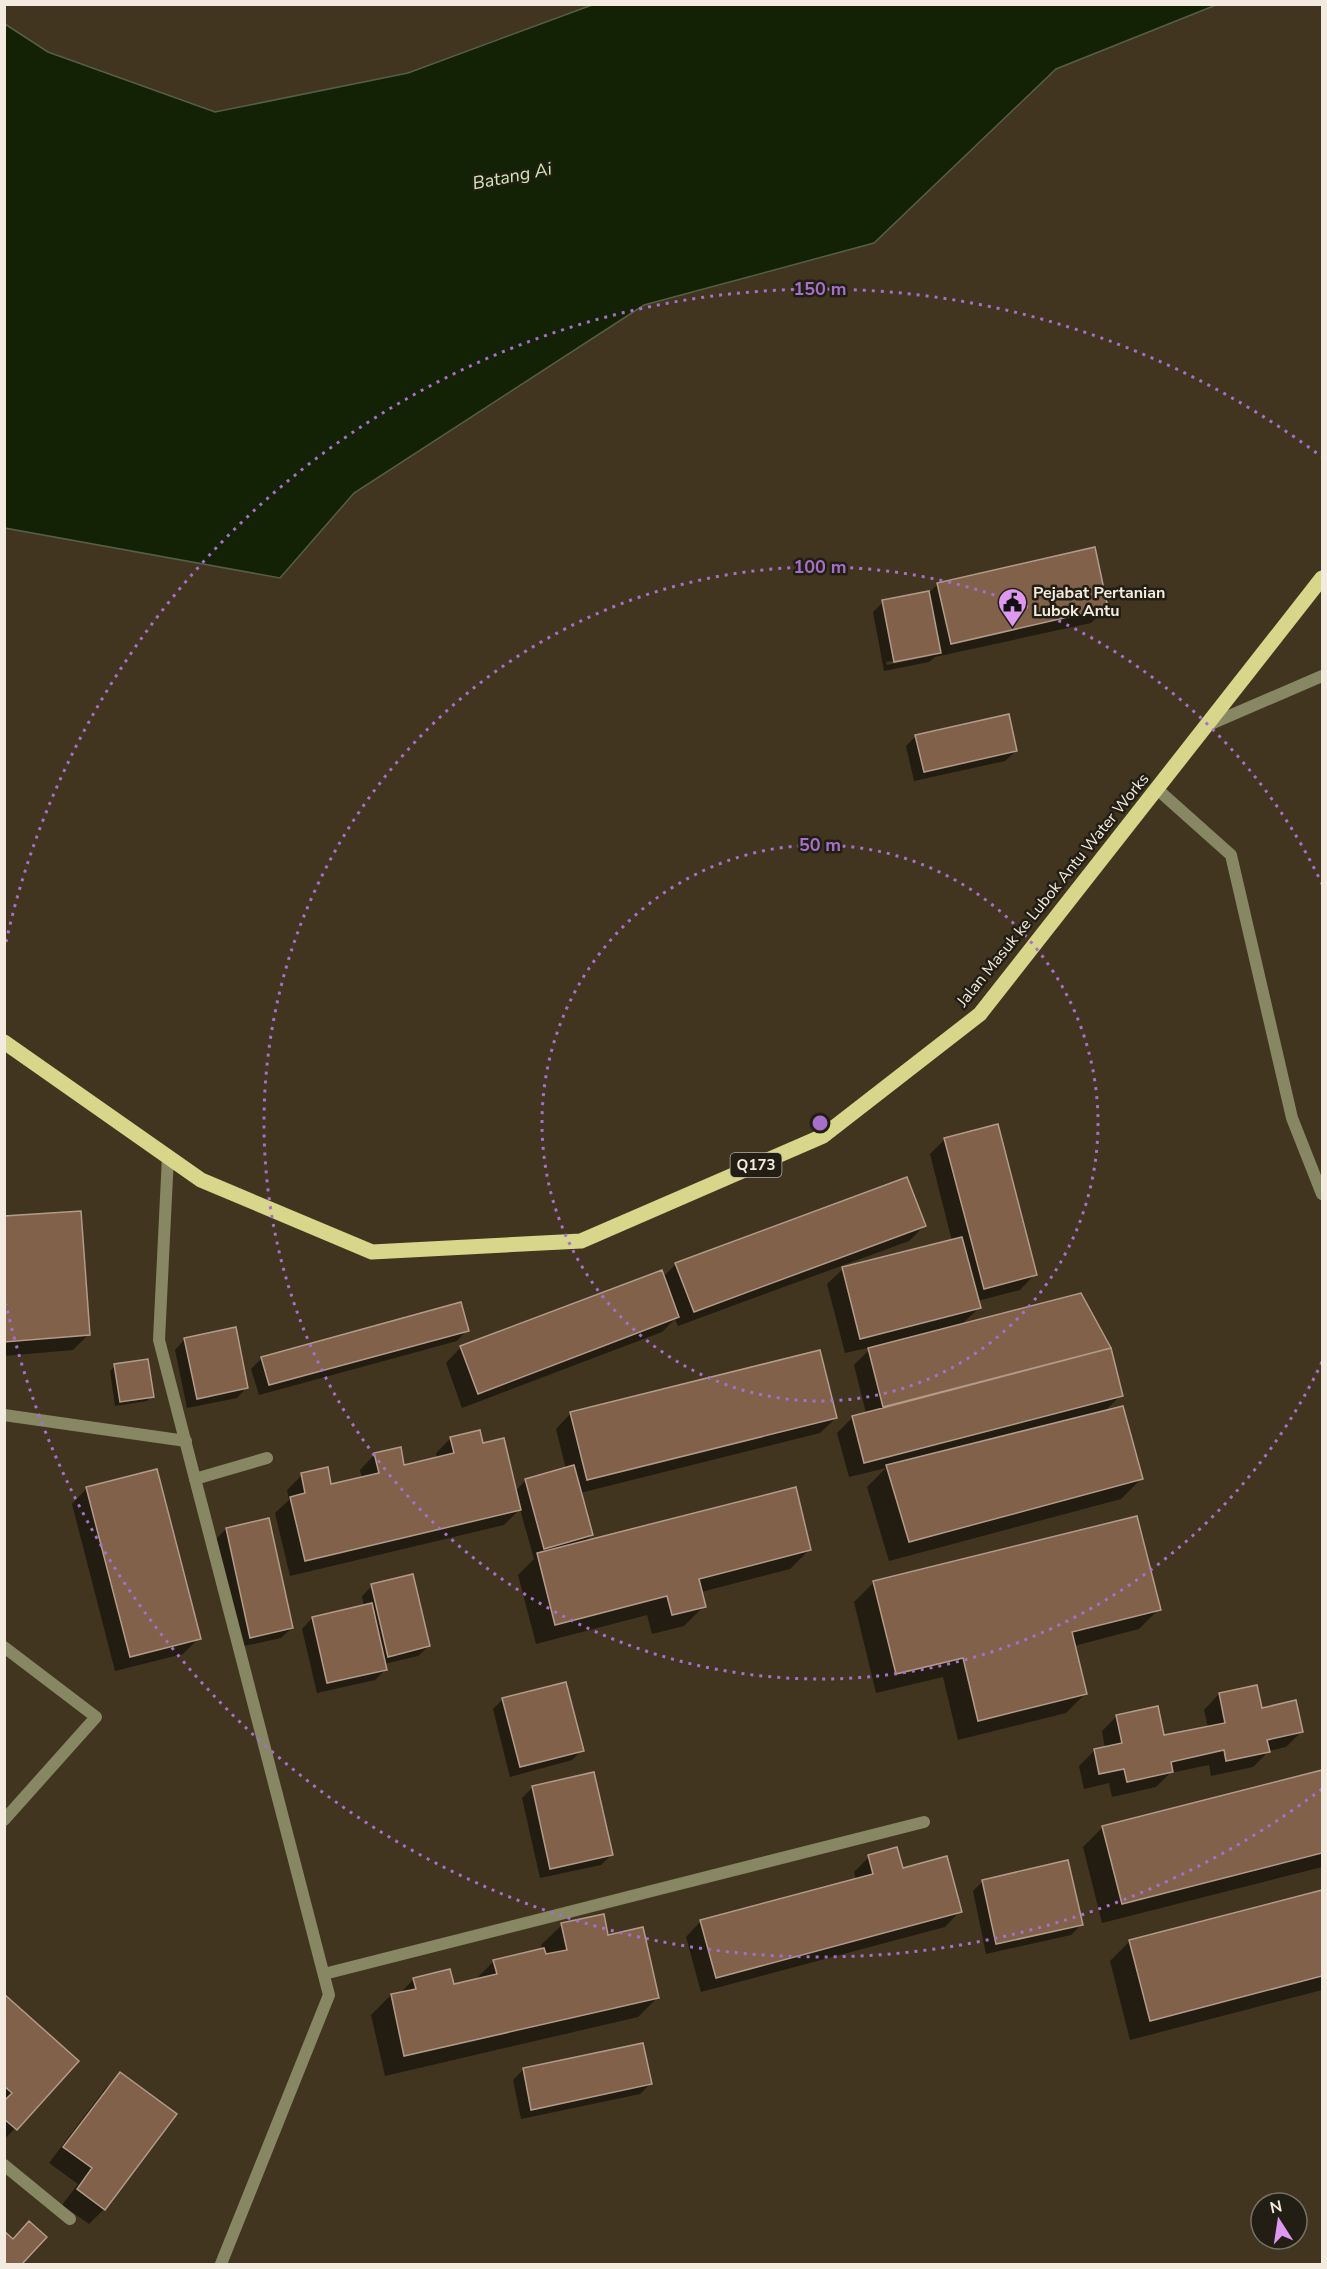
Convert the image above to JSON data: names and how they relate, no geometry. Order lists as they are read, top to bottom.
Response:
{
  "streets": {
    "main road": ["Jalan Masuk ke Lubok Antu Water Works", "Q173"]
  },
  "water": ["Batang Ai"],
  "places": {
    "public building": ["Pejabat Pertanian Lubok Antu"]
  },
  "north": "top",
  "rings": ["150 m", "100 m", "50 m"]
}
